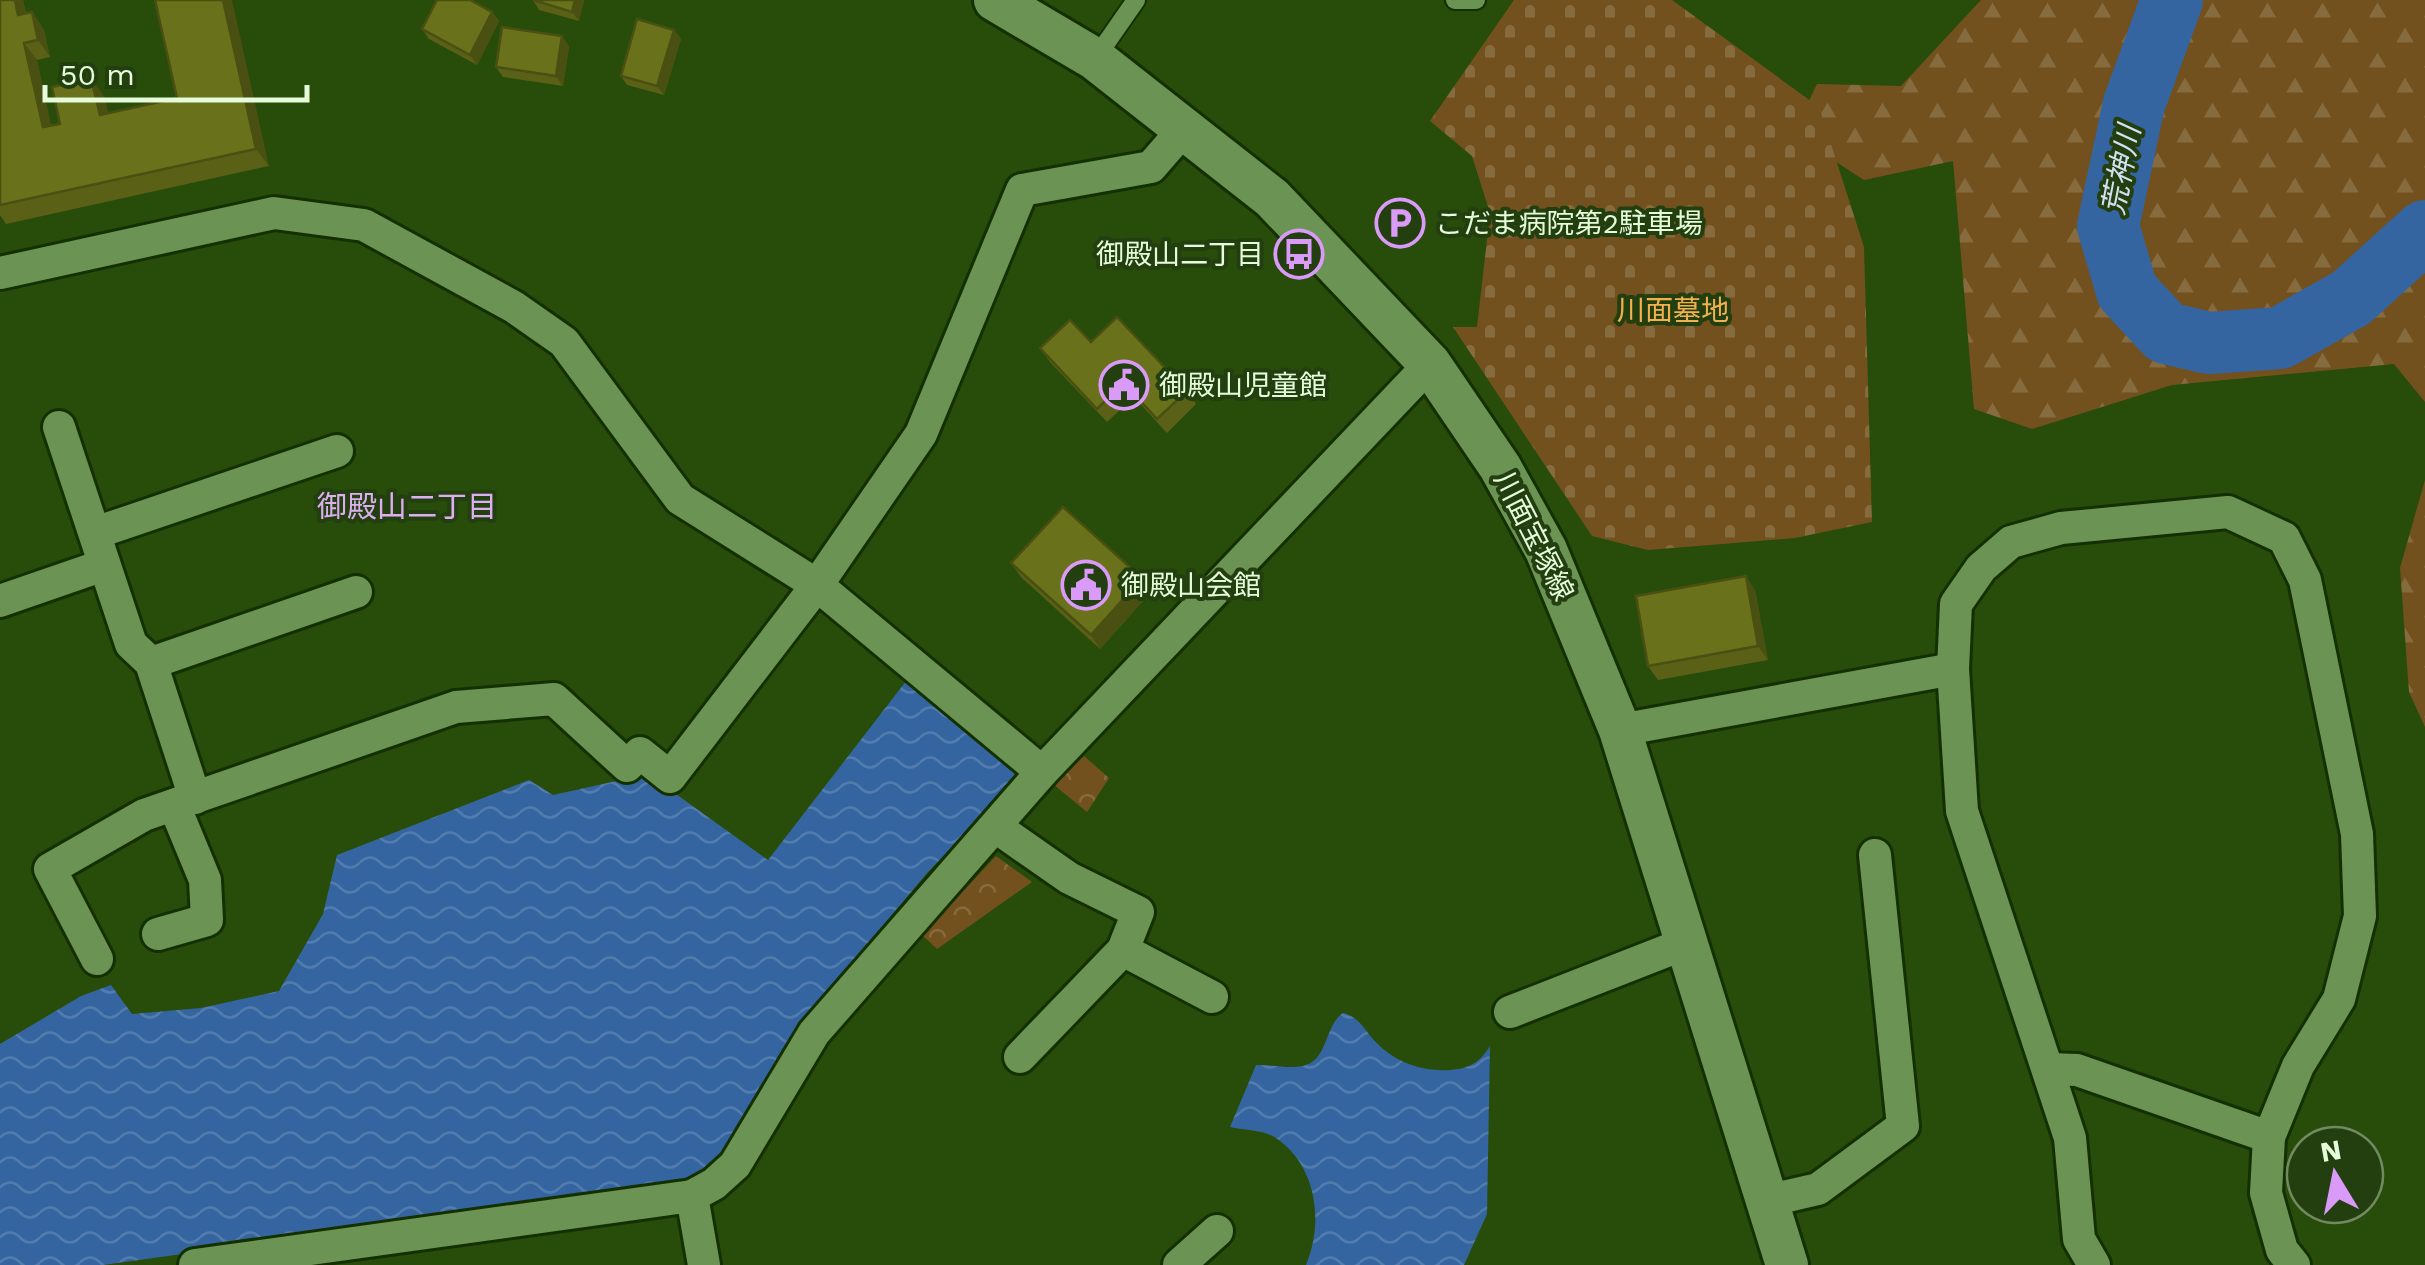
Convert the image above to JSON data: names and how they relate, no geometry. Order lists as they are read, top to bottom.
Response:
{
  "streets": {
    "street": ["川面宝塚線"]
  },
  "districts": ["御殿山二丁目"],
  "water": ["荒神川"],
  "parks": ["川面墓地"],
  "places": {
    "parking": ["こだま病院第2駐車場"],
    "bus stop": ["御殿山二丁目"],
    "public building": ["御殿山児童館", "御殿山会館"]
  },
  "scale_bar": "50 m",
  "north": "top"
}
